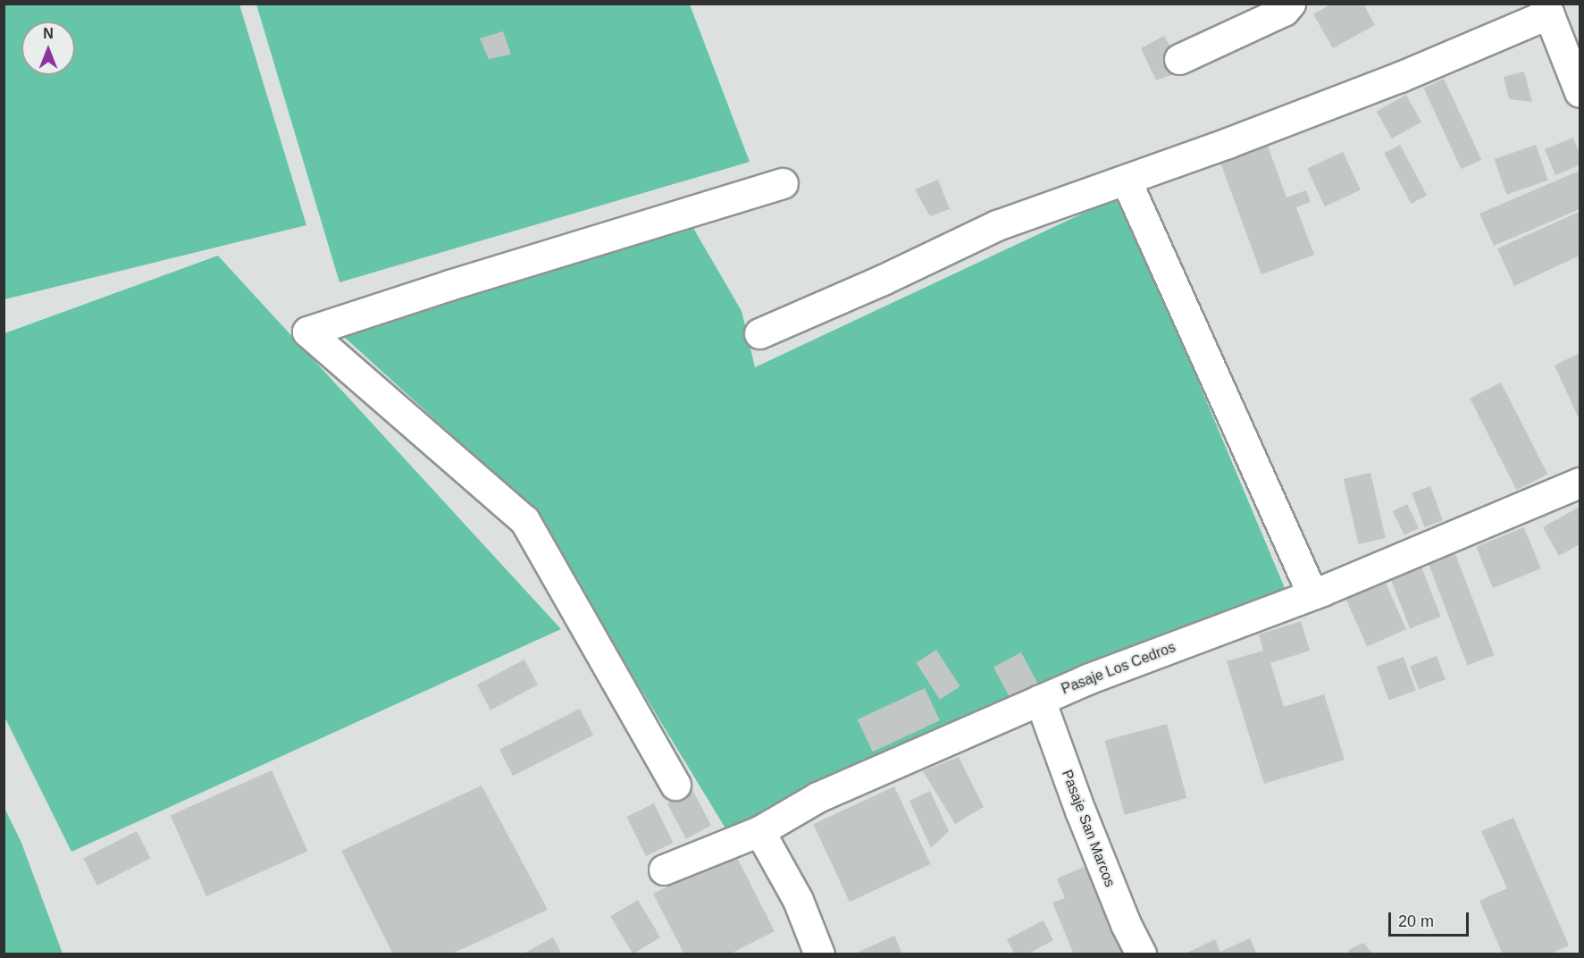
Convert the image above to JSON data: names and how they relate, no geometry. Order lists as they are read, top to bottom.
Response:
{
  "streets": {
    "street": ["Pasaje Los Cedros", "Pasaje San Marcos"]
  },
  "crossings": [
    ["Pasaje Los Cedros", "Pasaje San Marcos"]
  ],
  "scale_bar": "20 m",
  "north": "top"
}
